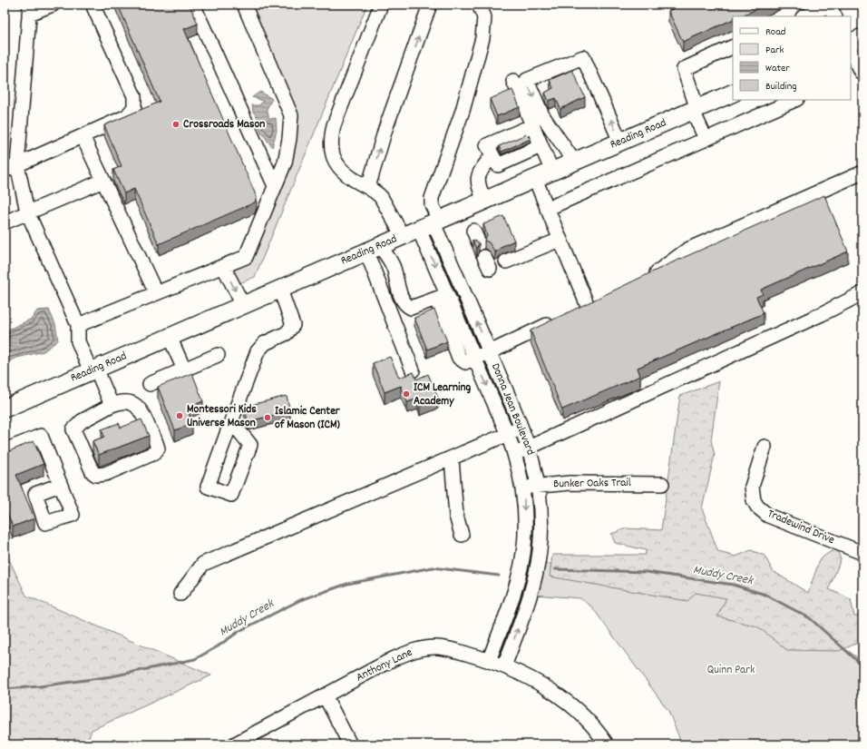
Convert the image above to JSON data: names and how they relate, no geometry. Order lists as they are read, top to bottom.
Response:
{
  "streets": {
    "main road": ["Reading Road"],
    "street": [
      "Donna Jean Boulevard",
      "Bunker Oaks Trail",
      "Tradewind Drive",
      "Anthony Lane"
    ]
  },
  "crossings": [
    ["Reading Road", "Donna Jean Boulevard"],
    ["Donna Jean Boulevard", "Bunker Oaks Trail"],
    ["Donna Jean Boulevard", "Anthony Lane"]
  ],
  "water": ["Muddy Creek"],
  "parks": ["Quinn Park"],
  "places": [
    "Crossroads Mason",
    "ICM Learning Academy",
    "Montessori Kids Universe Mason",
    "Islamic Center of Mason (ICM)"
  ],
  "legend": [
    "Road",
    "Park",
    "Water",
    "Building"
  ]
}
